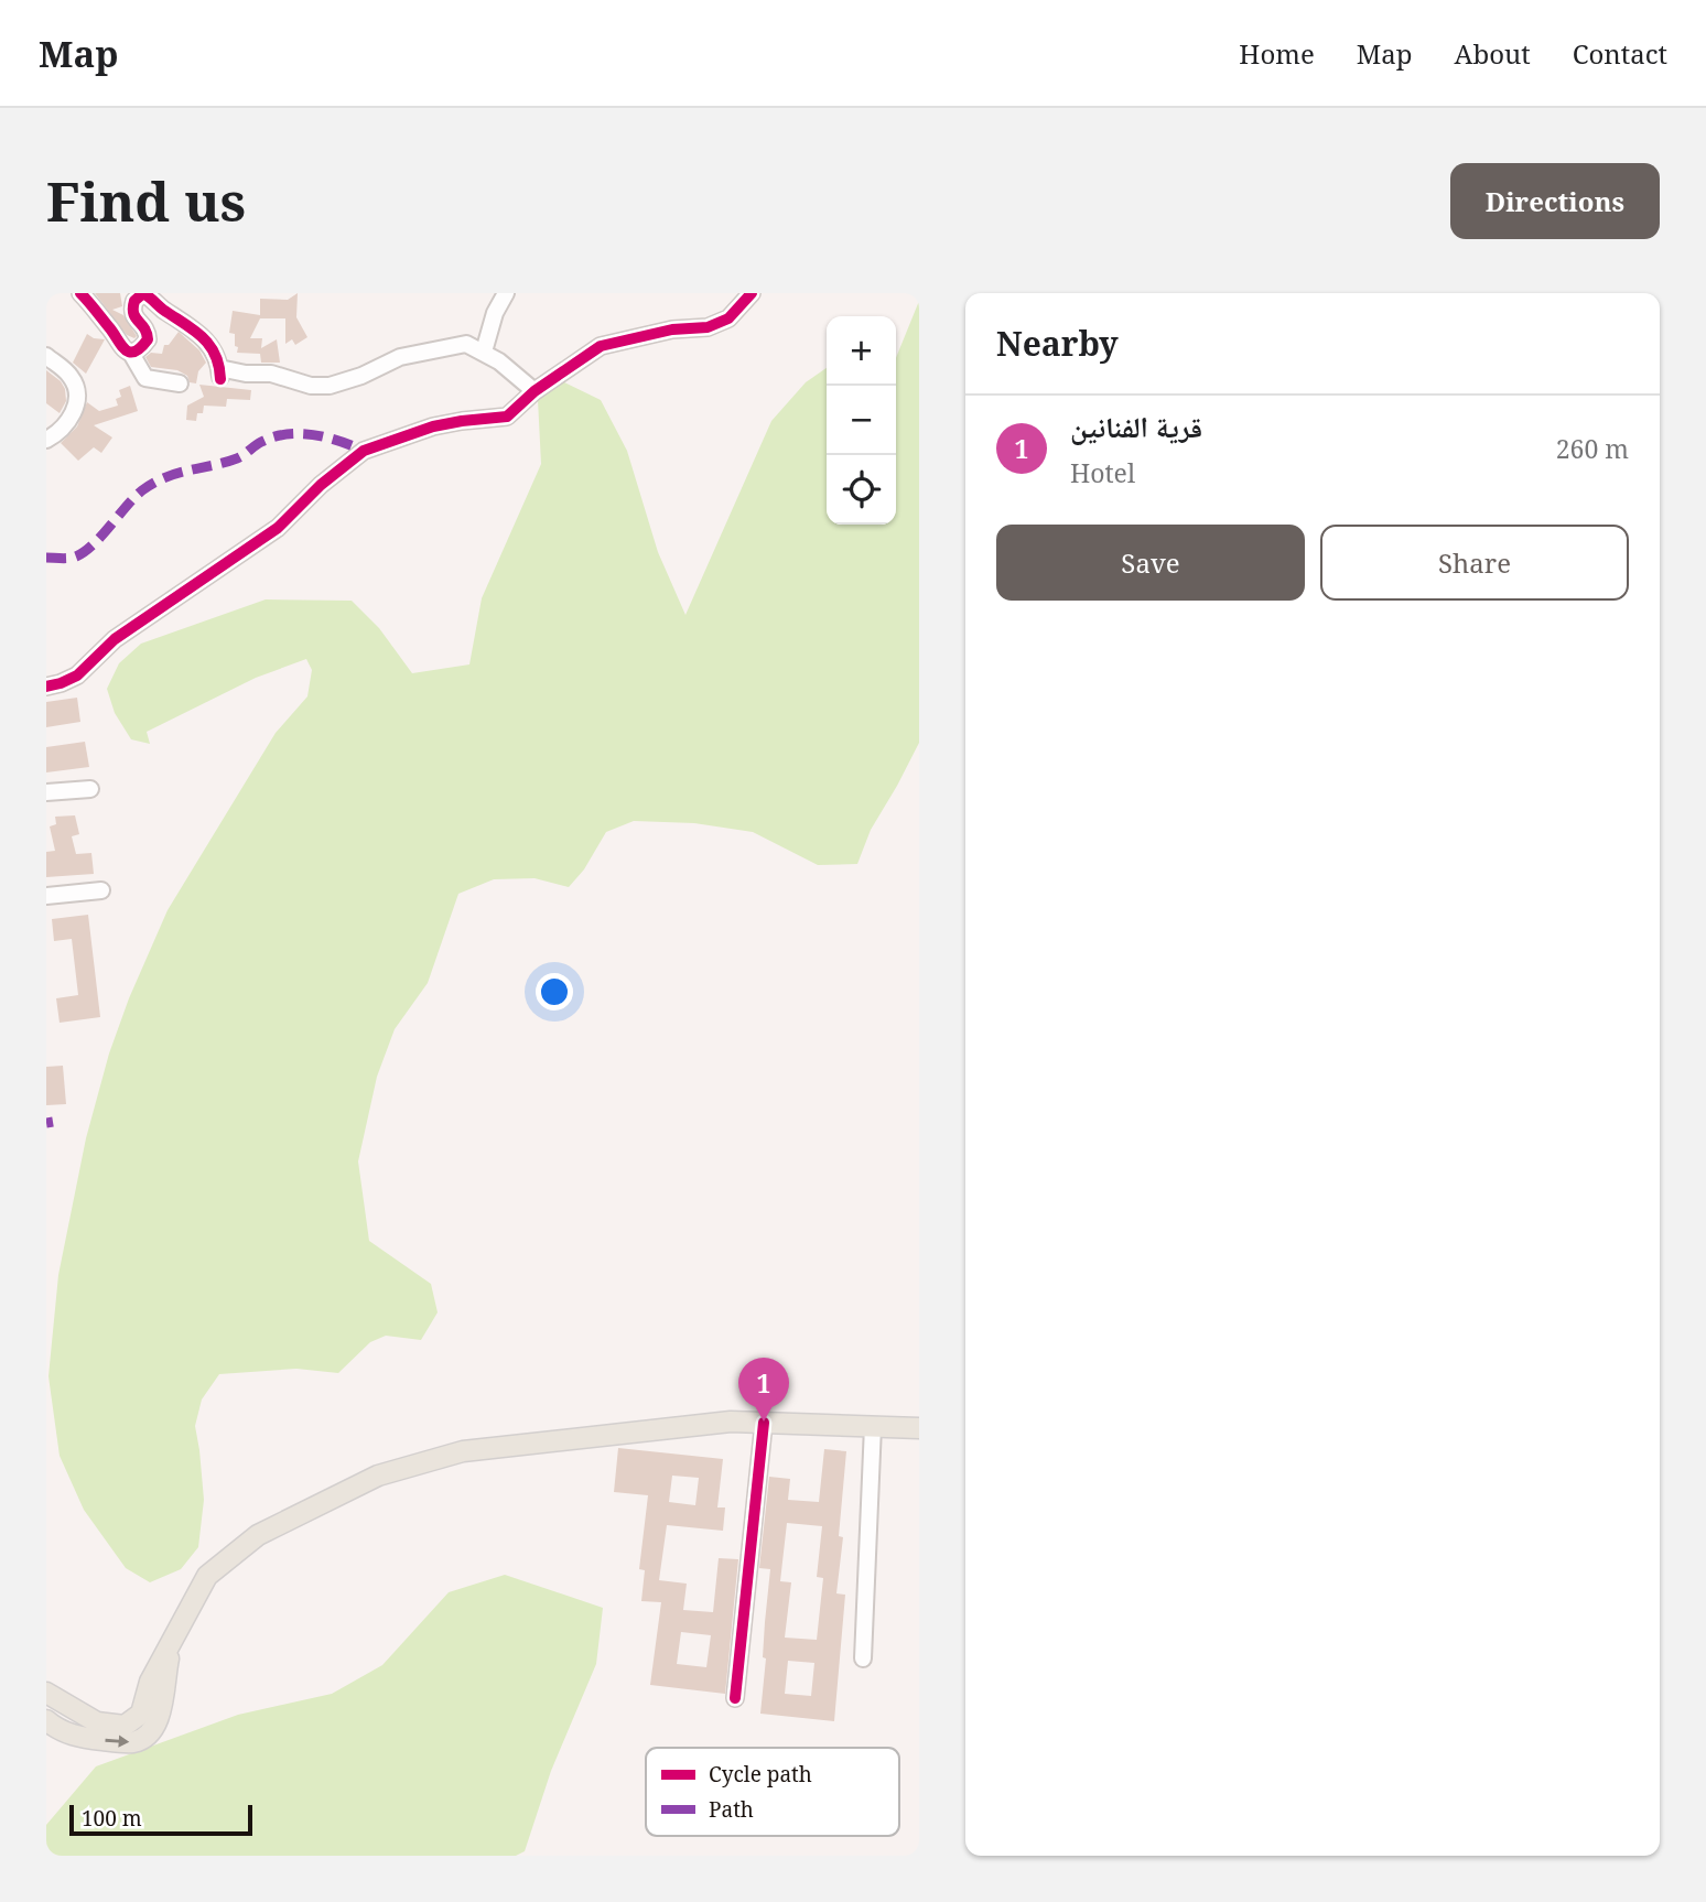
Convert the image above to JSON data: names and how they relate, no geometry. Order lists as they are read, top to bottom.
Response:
{
  "legend": ["Cycle path", "Path"],
  "scale_bar": "100 m",
  "page": {
    "header": "Map",
    "nav": [
      "Home",
      "Map",
      "About",
      "Contact"
    ],
    "buttons": [
      "Directions",
      ["Save", "Share"]
    ],
    "title": "Find us",
    "heading": "Nearby",
    "map_buttons": ["+", "−"],
    "list": [
      {
        "mark": "1",
        "name": "قرية الفنانين",
        "note": "Hotel",
        "value": "260 m"
      }
    ],
    "pins": "1",
    "scale": "100 m"
  }
}
